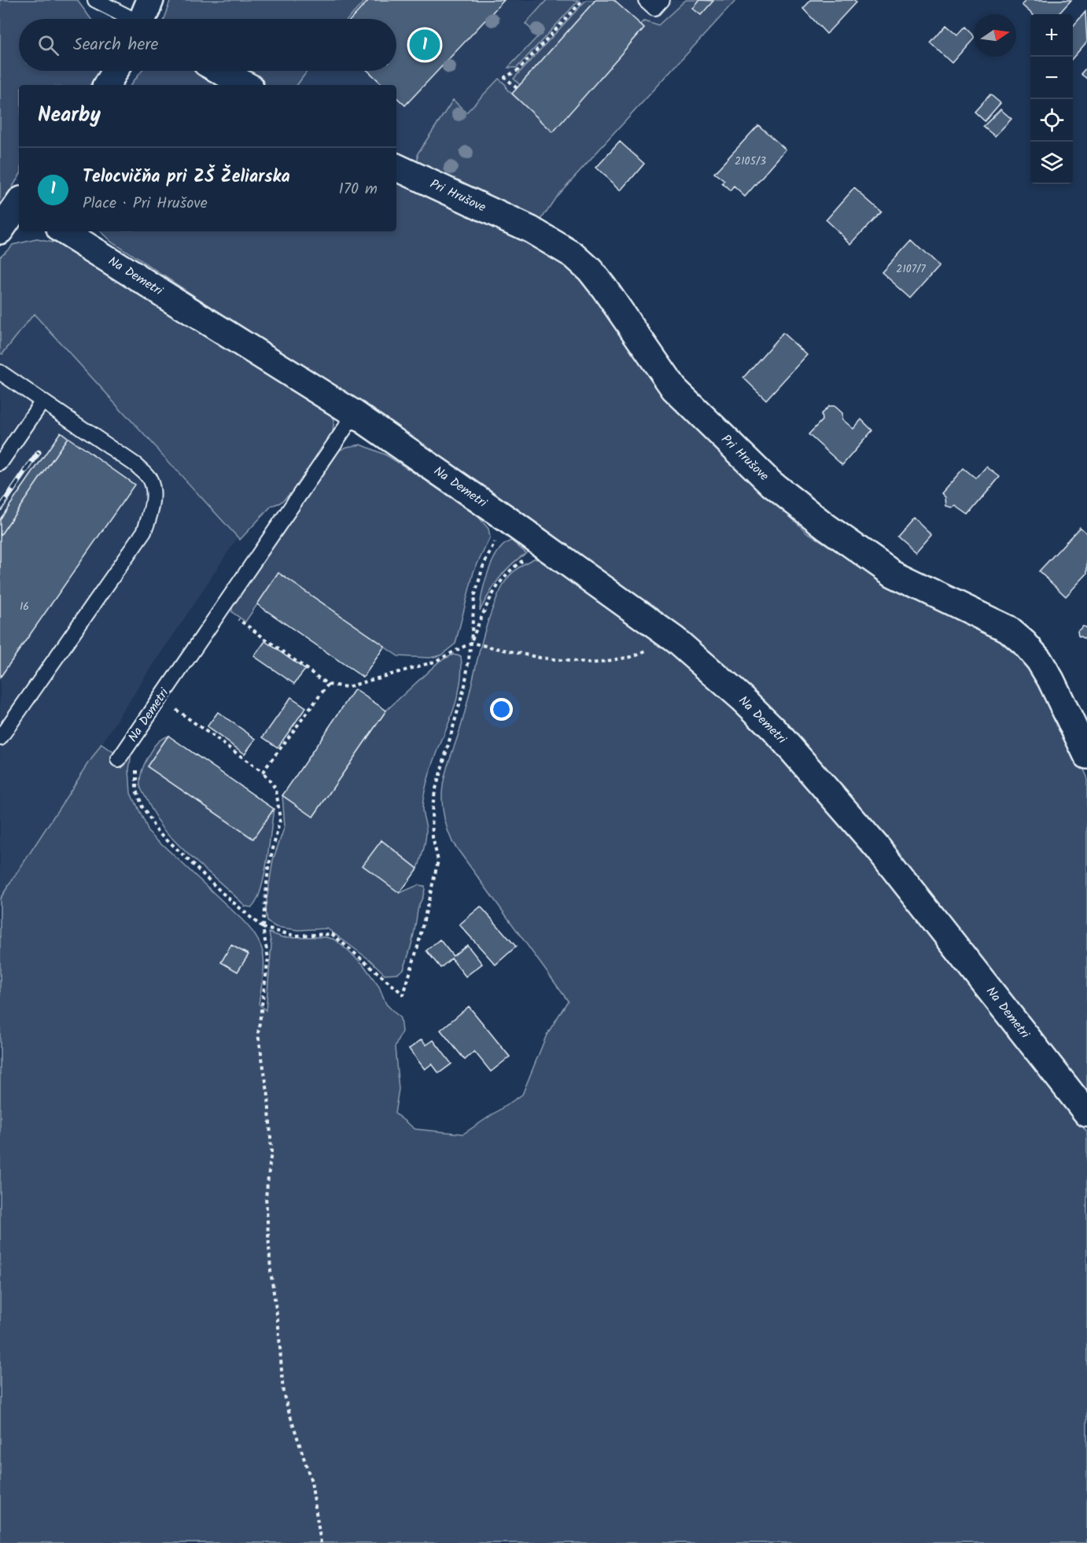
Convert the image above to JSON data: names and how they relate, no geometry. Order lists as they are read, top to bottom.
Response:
{
  "streets": {
    "street": ["Pri Hrušove", "Na Demetri"]
  },
  "house_numbers": ["2105/3", "2107/7", "16"],
  "north": "right",
  "page": {
    "map_buttons": ["+", "−"],
    "search": "Search here",
    "pins": "1",
    "heading": "Nearby",
    "list": [
      {
        "mark": "1",
        "name": "Telocvičňa pri ZŠ Želiarska",
        "note": "Place · Pri Hrušove",
        "value": "170 m"
      }
    ]
  }
}
